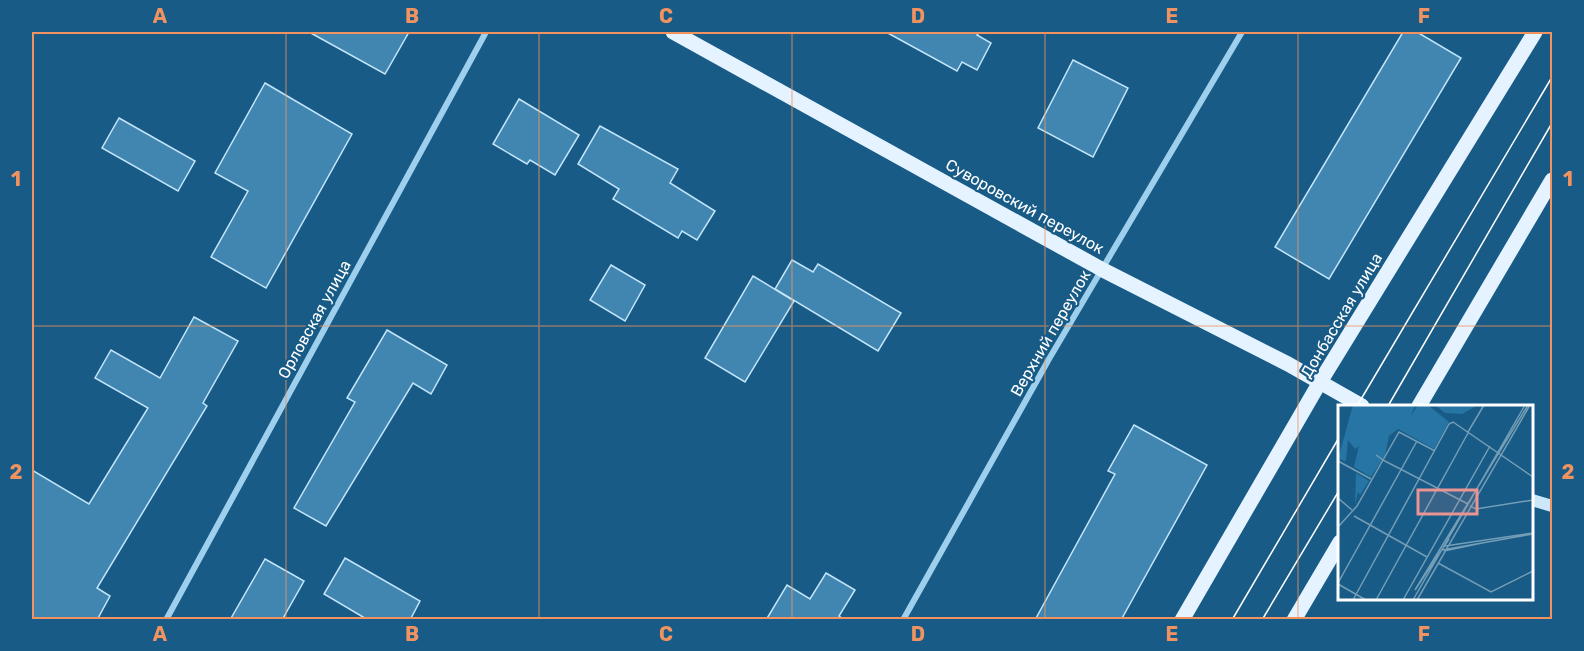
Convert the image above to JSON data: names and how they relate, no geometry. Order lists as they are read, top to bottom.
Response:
{
  "streets": {
    "main road": ["Суворовский переулок", "Донбасская улица"],
    "street": ["Орловская улица", "Верхний переулок"]
  },
  "crossings": [
    ["Суворовский переулок", "Донбасская улица"],
    ["Суворовский переулок", "Верхний переулок"]
  ],
  "grid": {
    "columns": [
      "A",
      "B",
      "C",
      "D",
      "E",
      "F"
    ],
    "rows": ["1", "2"]
  }
}
